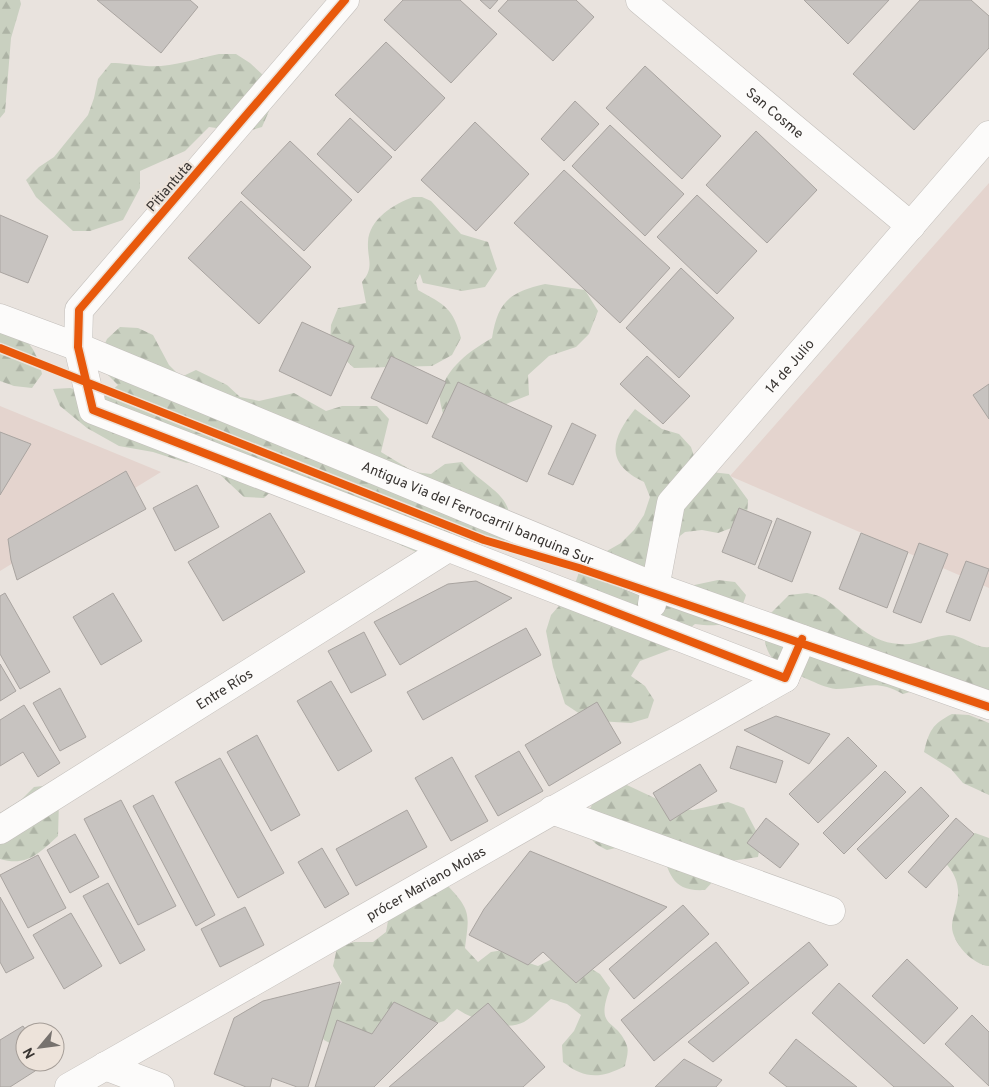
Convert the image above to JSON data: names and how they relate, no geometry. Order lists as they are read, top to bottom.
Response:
{
  "streets": {
    "street": [
      "San Cosme",
      "Pitiantuta",
      "14 de Julio",
      "Antigua Via del Ferrocarril banquina Sur",
      "Entre Ríos",
      "prócer Mariano Molas"
    ]
  },
  "crossings": [
    ["San Cosme", "14 de Julio"],
    ["Pitiantuta", "Antigua Via del Ferrocarril banquina Sur"],
    ["Pitiantuta", "Entre Ríos"],
    ["14 de Julio", "Antigua Via del Ferrocarril banquina Sur"]
  ],
  "north": "bottom left"
}
